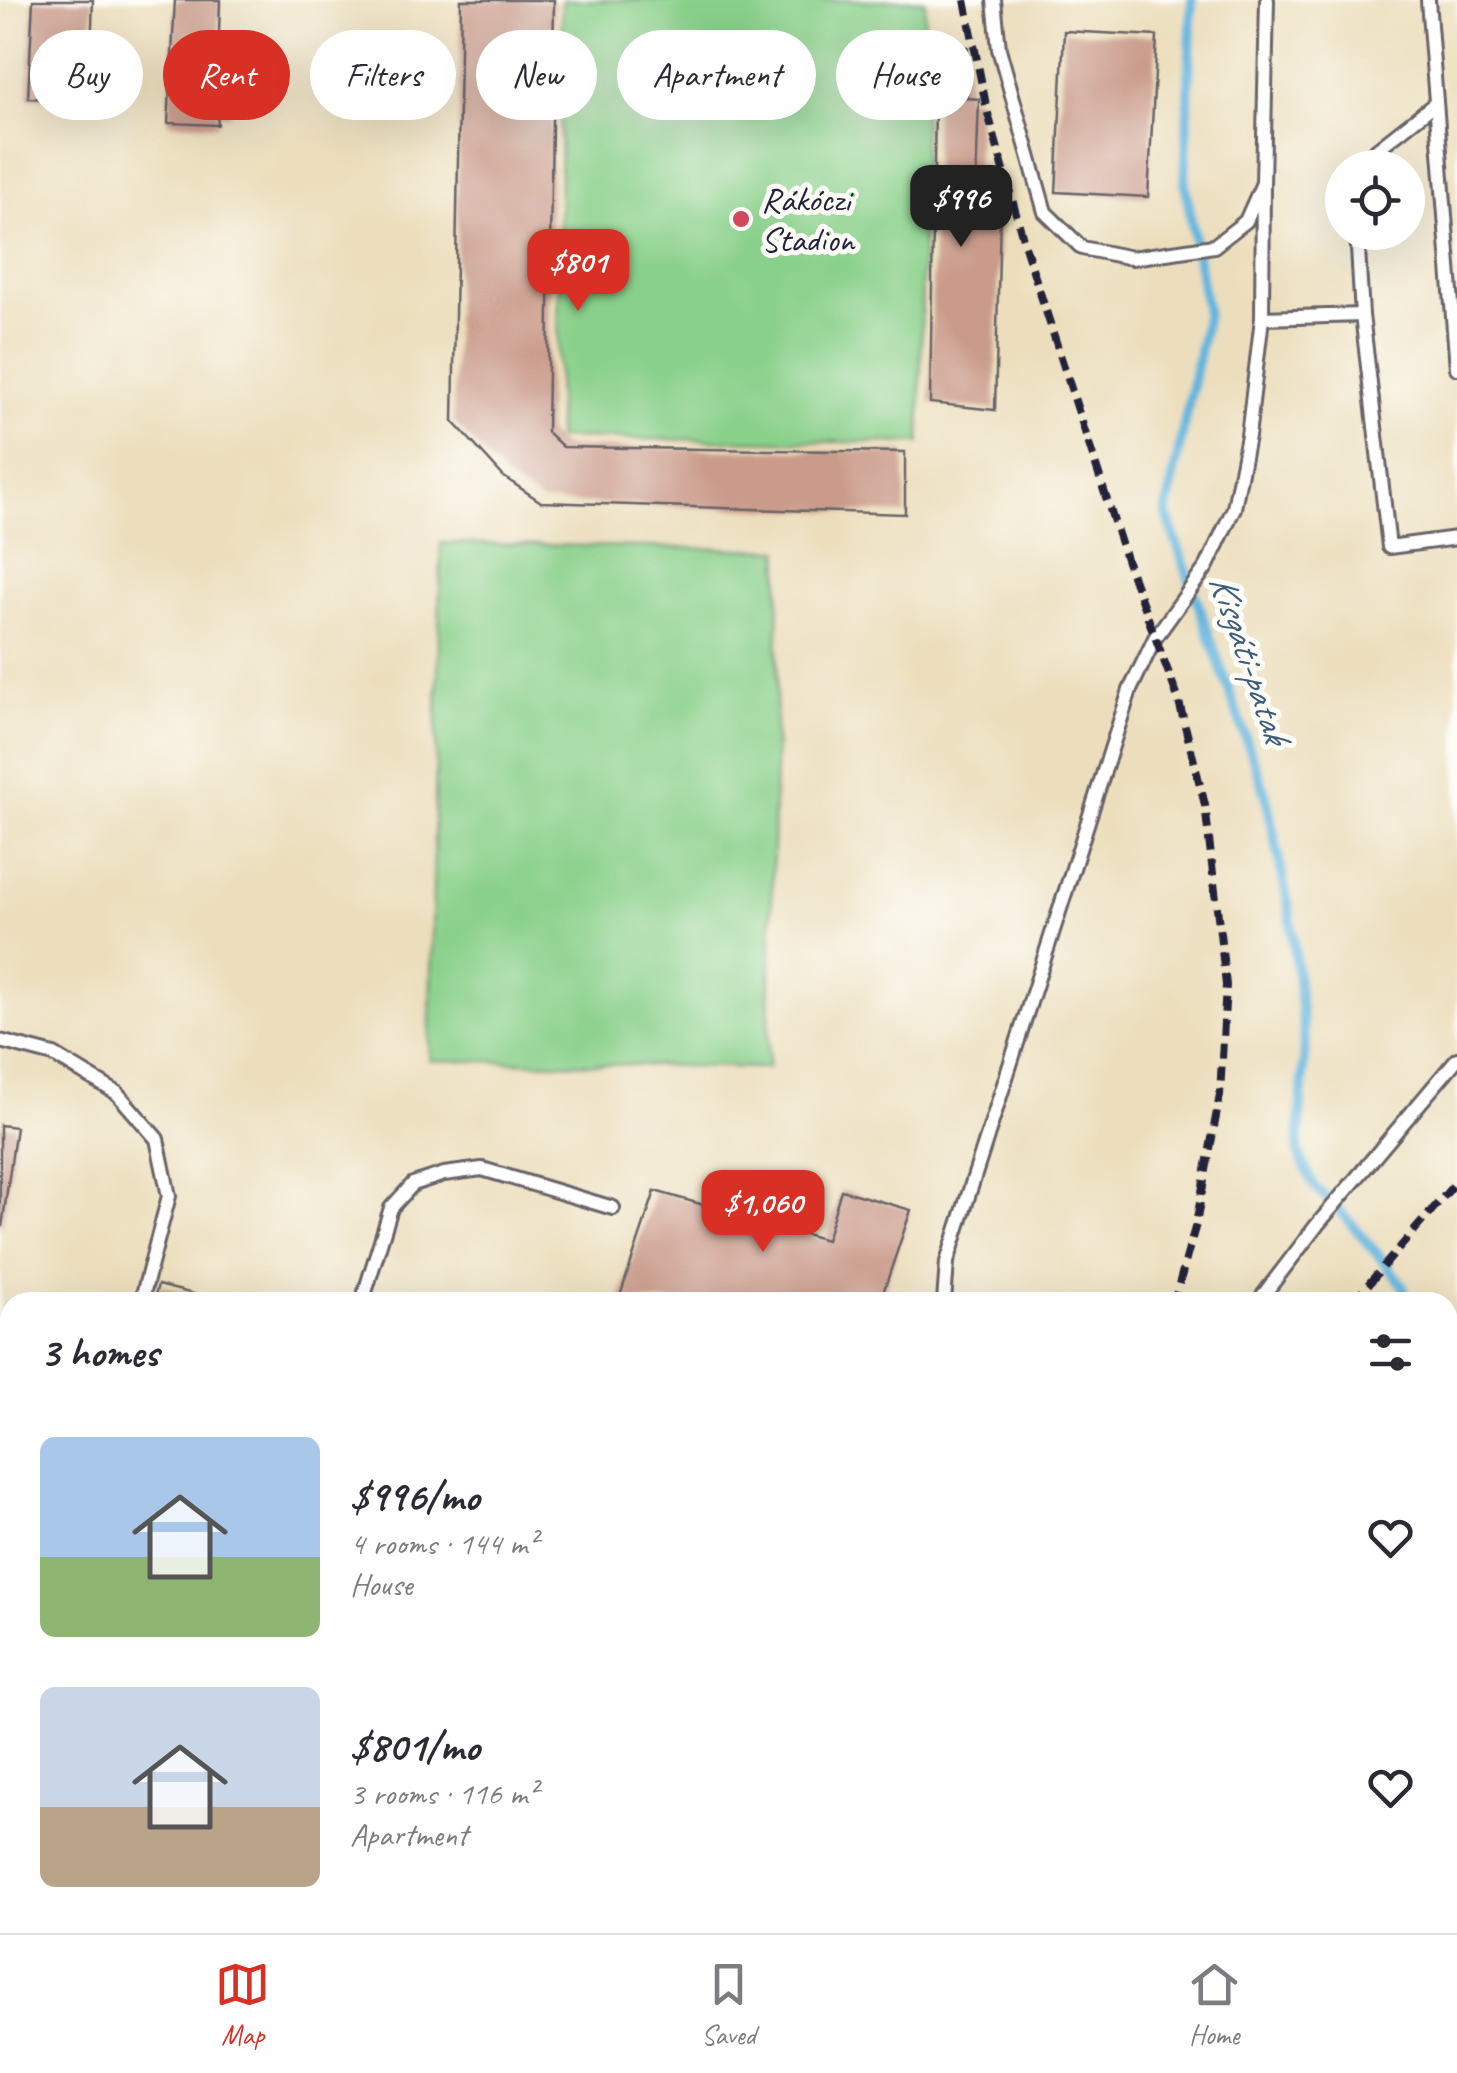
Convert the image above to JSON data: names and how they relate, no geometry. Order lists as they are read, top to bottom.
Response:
{
  "water": ["Kisgáti-patak"],
  "places": ["Rákóczi Stadion"],
  "page": {
    "chip": [
      "Buy",
      "Rent",
      "Filters",
      "New",
      "Apartment",
      "House"
    ],
    "price": ["$996", "$801", "$1,060"],
    "heading": "3 homes",
    "list": [
      {
        "name": "$996/mo",
        "note": "4 rooms · 144 m² · House"
      },
      {
        "name": "$801/mo",
        "note": "3 rooms · 116 m² · Apartment"
      }
    ],
    "tabs": ["Map", "Saved", "Home"]
  }
}
